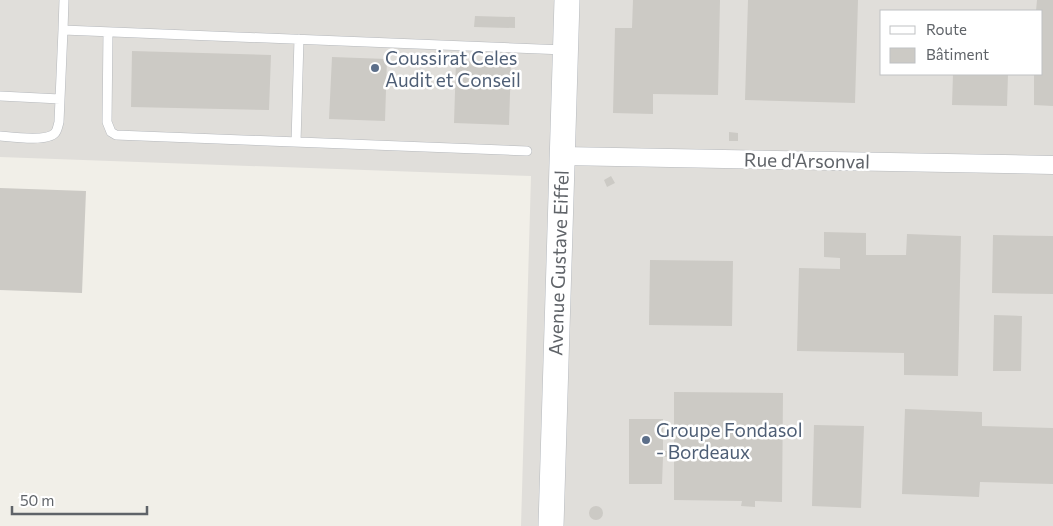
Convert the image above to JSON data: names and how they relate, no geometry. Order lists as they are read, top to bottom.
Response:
{
  "streets": {
    "street": ["Rue d'Arsonval", "Avenue Gustave Eiffel"]
  },
  "crossings": [
    ["Rue d'Arsonval", "Avenue Gustave Eiffel"]
  ],
  "places": ["Coussirat Celes Audit et Conseil", "Groupe Fondasol - Bordeaux"],
  "legend": ["Route", "Bâtiment"],
  "scale_bar": "50 m"
}
